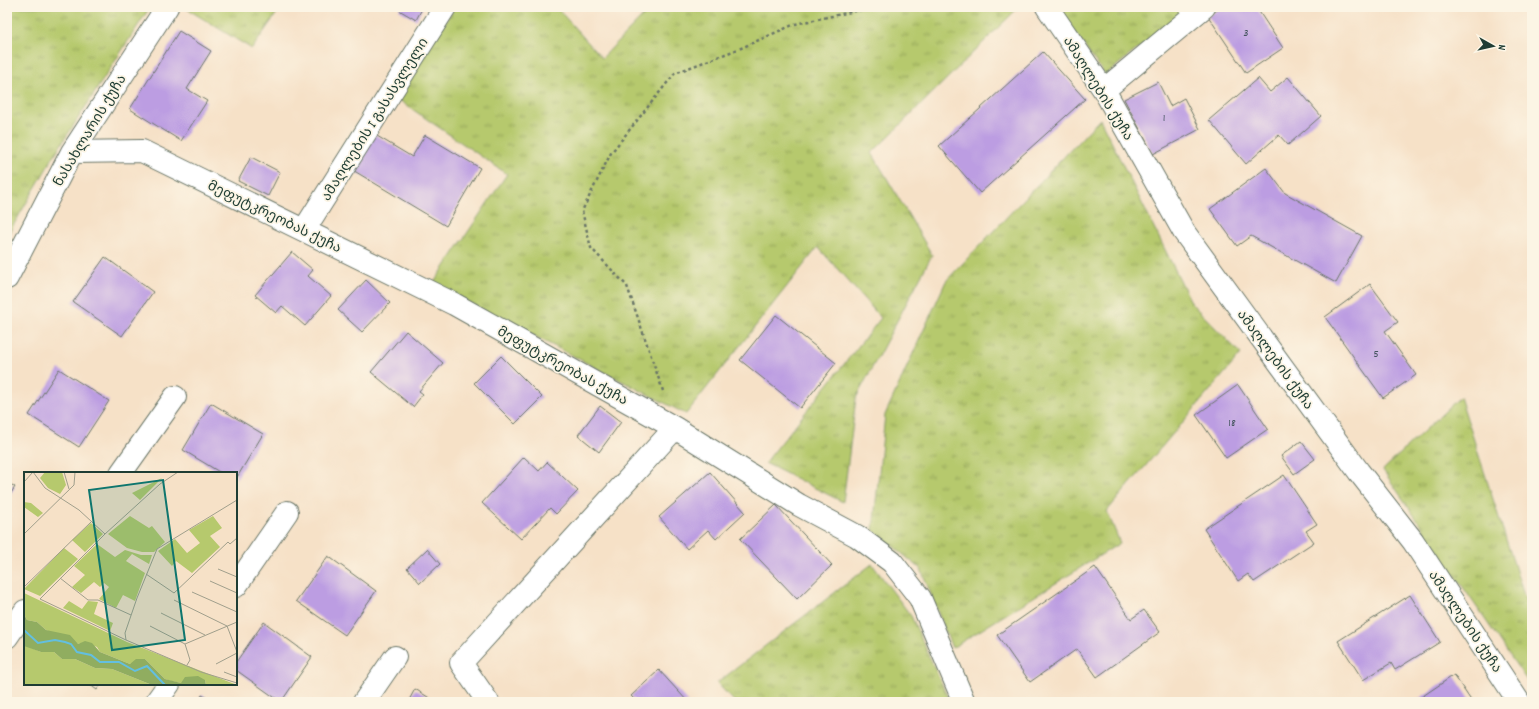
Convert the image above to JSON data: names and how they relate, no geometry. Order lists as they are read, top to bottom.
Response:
{
  "streets": {
    "street": [
      "ამაღლების ქუჩა",
      "ამაღლების I გასასვლელი",
      "ნასახლარის ქუჩა",
      "მეფუტკრეობას ქუჩა"
    ]
  },
  "crossings": [
    ["ამაღლების I გასასვლელი", "მეფუტკრეობას ქუჩა"],
    ["ნასახლარის ქუჩა", "მეფუტკრეობას ქუჩა"]
  ],
  "house_numbers": [
    "3",
    "1",
    "5",
    "18"
  ],
  "north": "right"
}
